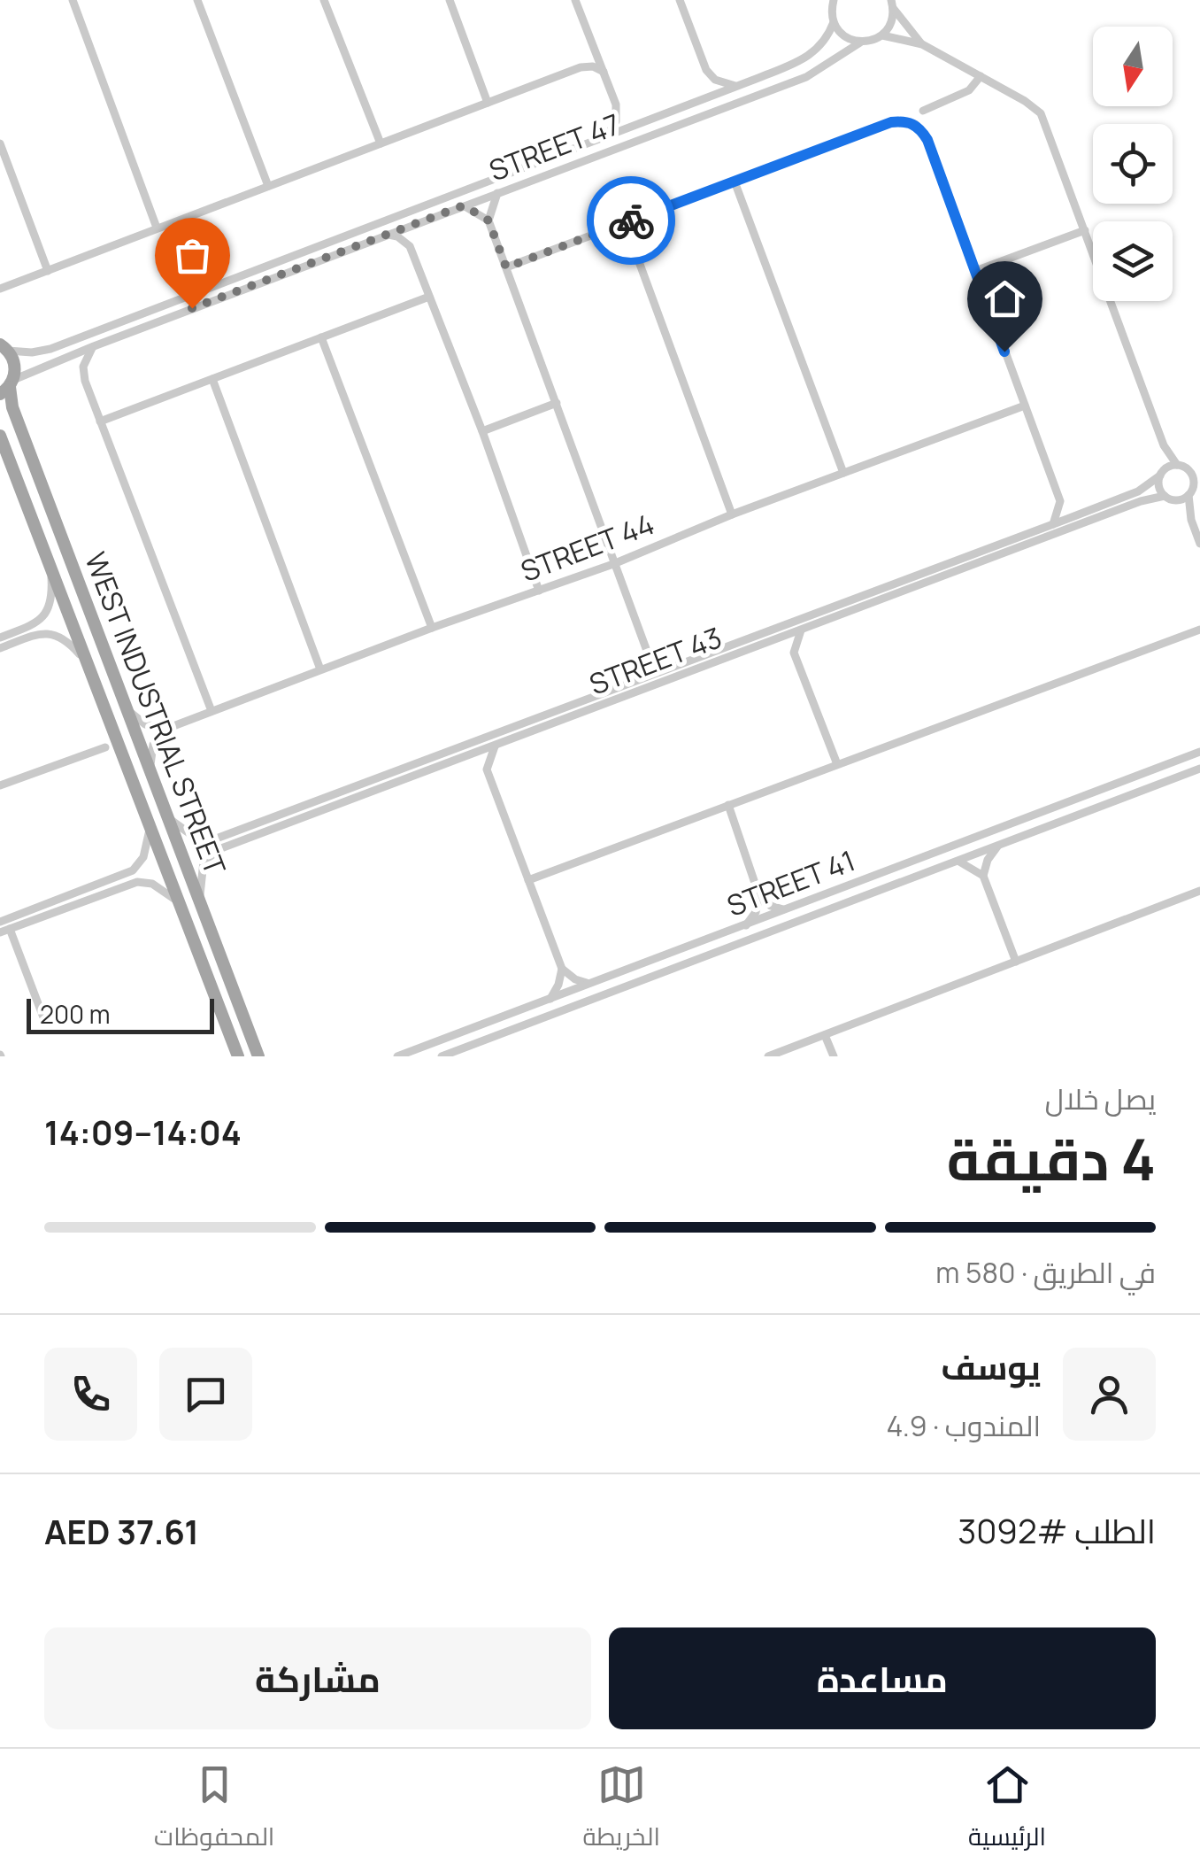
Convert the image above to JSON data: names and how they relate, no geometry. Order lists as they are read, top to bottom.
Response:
{
  "streets": {
    "main road": ["WEST INDUSTRIAL STREET"],
    "street": [
      "STREET 47",
      "STREET 44",
      "STREET 43",
      "STREET 41"
    ]
  },
  "crossings": [
    ["STREET 47", "WEST INDUSTRIAL STREET"],
    ["STREET 43", "WEST INDUSTRIAL STREET"]
  ],
  "scale_bar": "200 m",
  "north": "bottom",
  "page": {
    "scale": "200 m",
    "heading": ["4 دقيقة", "يصل خلال", "14:04–14:09"],
    "panel": [
      "يوسف",
      "المندوب · 4.9",
      "الطلب #3092",
      "AED 37.61"
    ],
    "bar": "في الطريق · 580 m",
    "buttons": ["مساعدة", "مشاركة"],
    "tabs": ["الرئيسية", "الخريطة", "المحفوظات"]
  }
}
